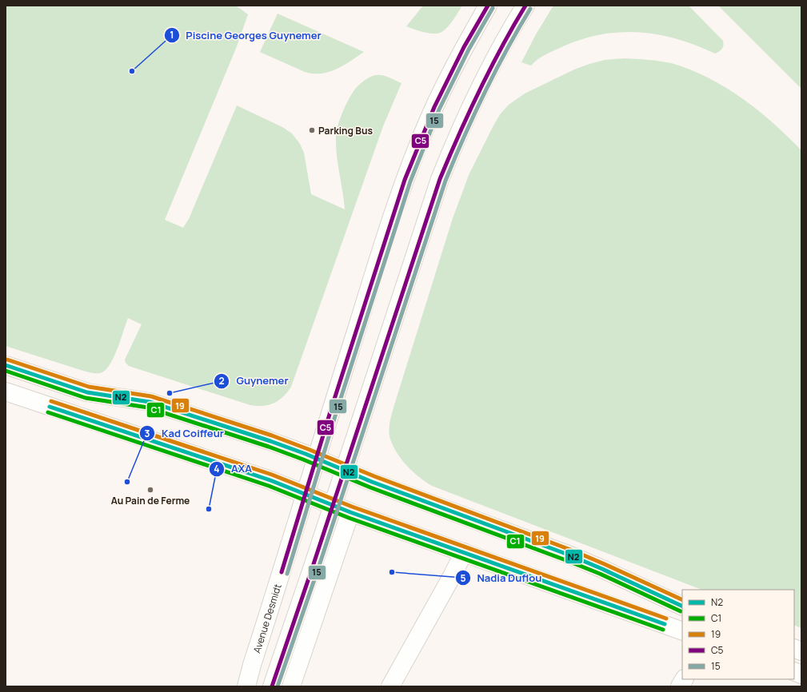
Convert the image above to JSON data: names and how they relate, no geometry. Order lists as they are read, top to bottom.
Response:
{
  "streets": {
    "main road": ["Avenue Desmidt"]
  },
  "places": [
    "Piscine Georges Guynemer",
    "Parking Bus",
    "Guynemer",
    "Kad Coiffeur",
    "Au Pain de Ferme",
    "AXA",
    "Nadia Duflou"
  ],
  "lines": [
    "transit line C5",
    "transit line 15",
    "transit line 19",
    "transit line N2",
    "transit line C1"
  ],
  "legend": [
    "N2",
    "C1",
    "19",
    "C5",
    "15"
  ]
}
